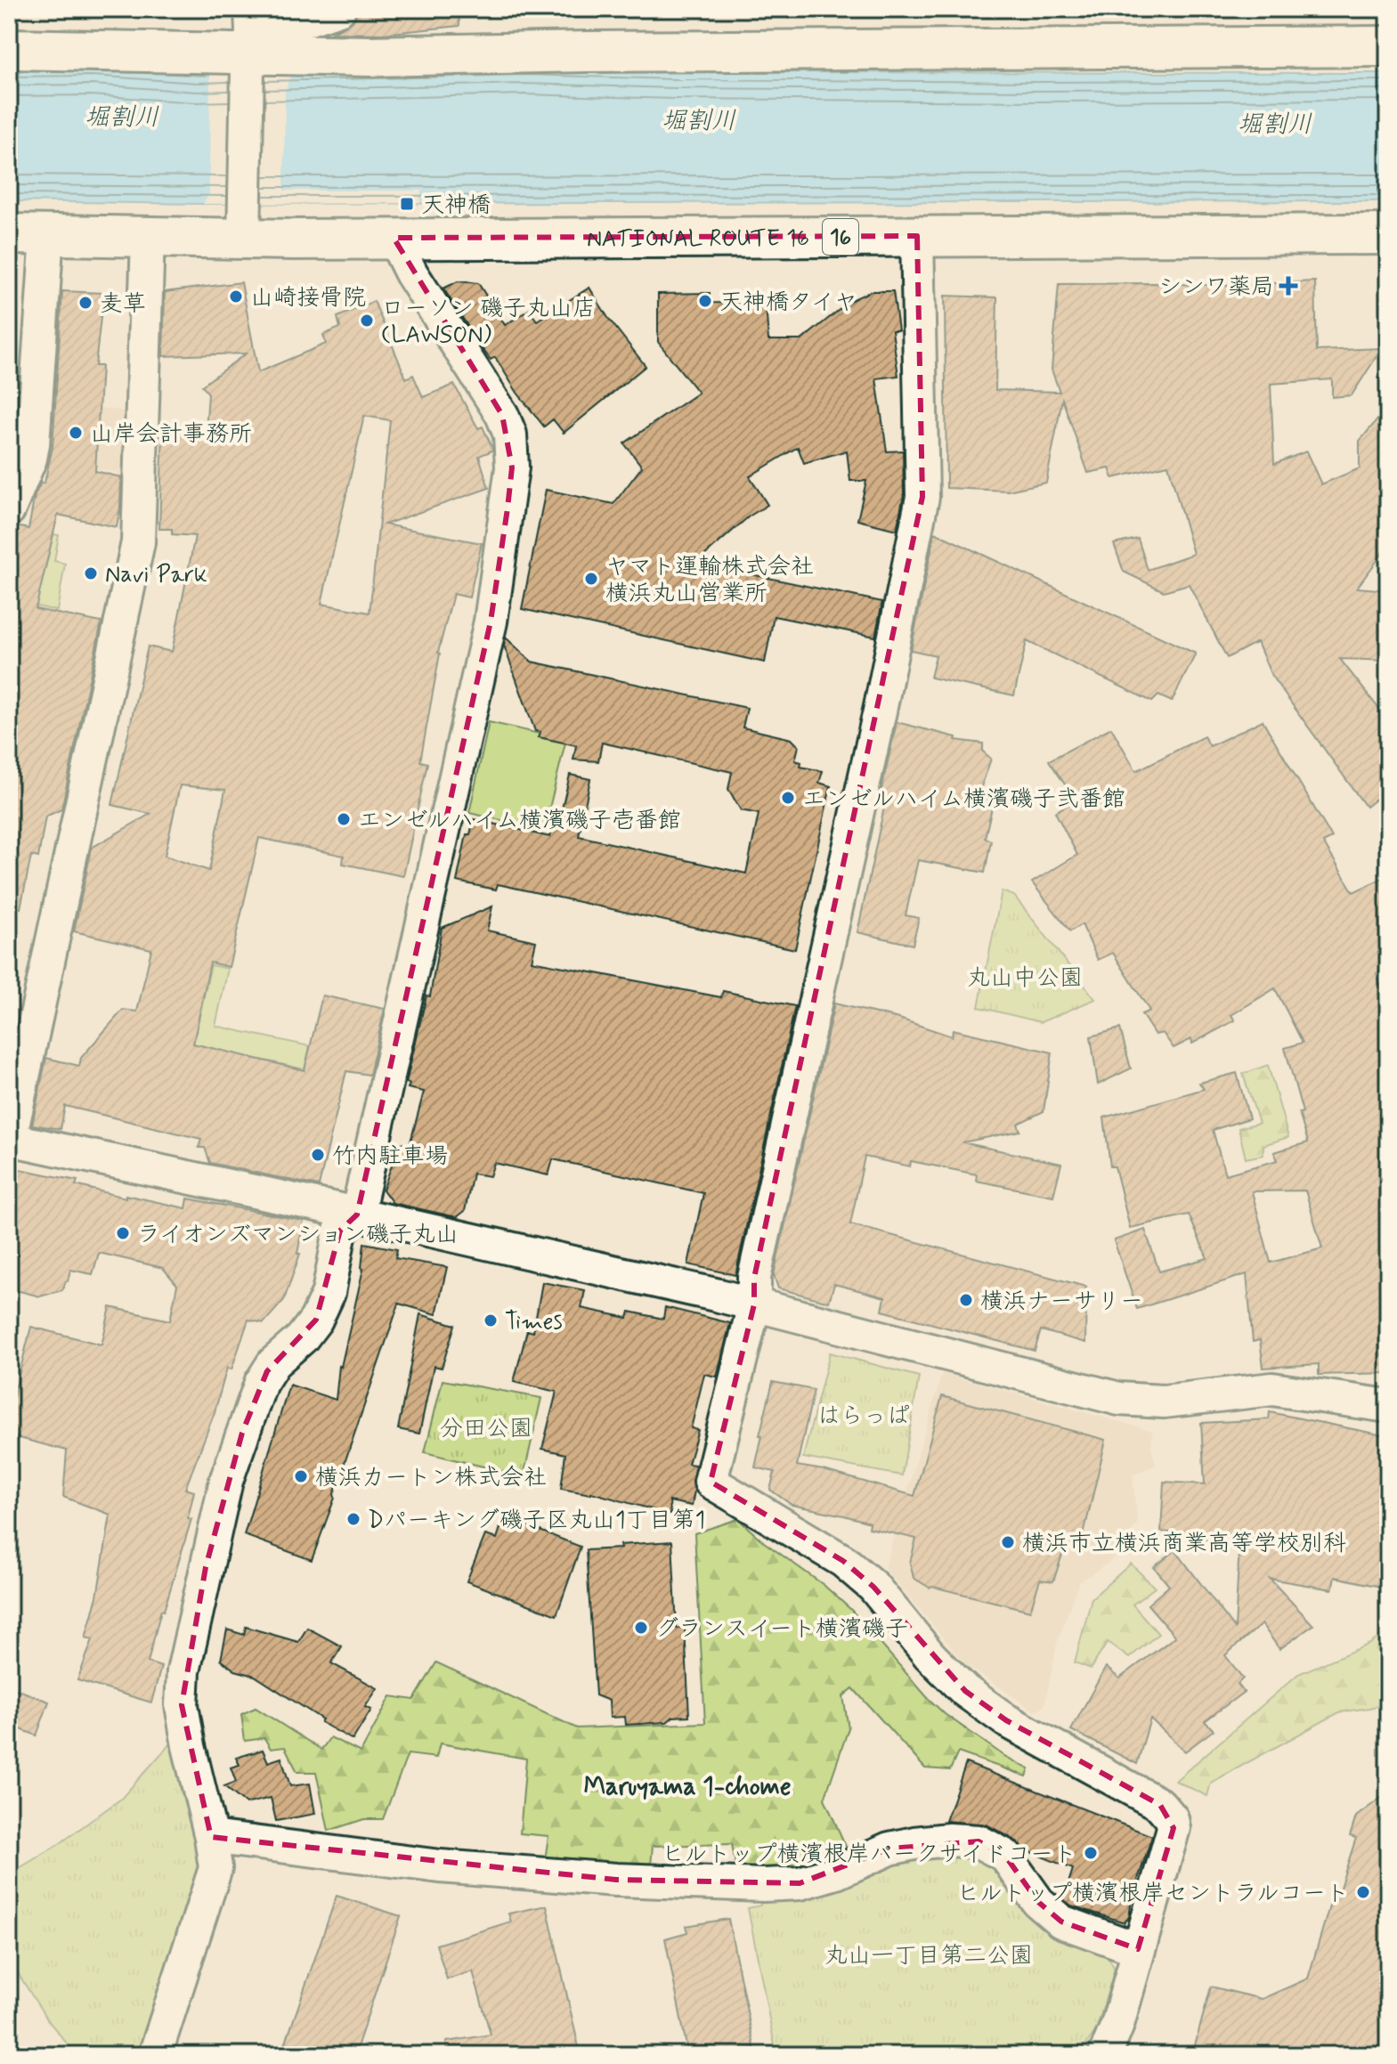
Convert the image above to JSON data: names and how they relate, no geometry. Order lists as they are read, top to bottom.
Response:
{
  "streets": {
    "main road": ["NATIONAL ROUTE 16", "16"]
  },
  "districts": ["Maruyama 1-chome"],
  "water": ["堀割川"],
  "parks": [
    "丸山中公園",
    "はらっぱ",
    "分田公園",
    "丸山一丁目第二公園"
  ],
  "places": {
    "transit": ["天神橋"],
    "health": ["シンワ薬局"],
    "other": [
      "山崎接骨院",
      "天神橋タイヤ",
      "麦草",
      "ローソン 磯子丸山店 (LAWSON)",
      "山岸会計事務所",
      "Navi Park",
      "ヤマト運輸株式会社 横浜丸山営業所",
      "エンゼルハイム横濱磯子弐番館",
      "エンゼルハイム横濱磯子壱番館",
      "竹内駐車場",
      "ライオンズマンション磯子丸山",
      "横浜ナーサリー",
      "Times",
      "横浜カートン株式会社",
      "Dパーキング磯子区丸山1丁目第1",
      "横浜市立横浜商業高等学校別科",
      "グランスイート横濱磯子",
      "ヒルトップ横濱根岸パークサイドコート",
      "ヒルトップ横濱根岸セントラルコート"
    ]
  }
}
